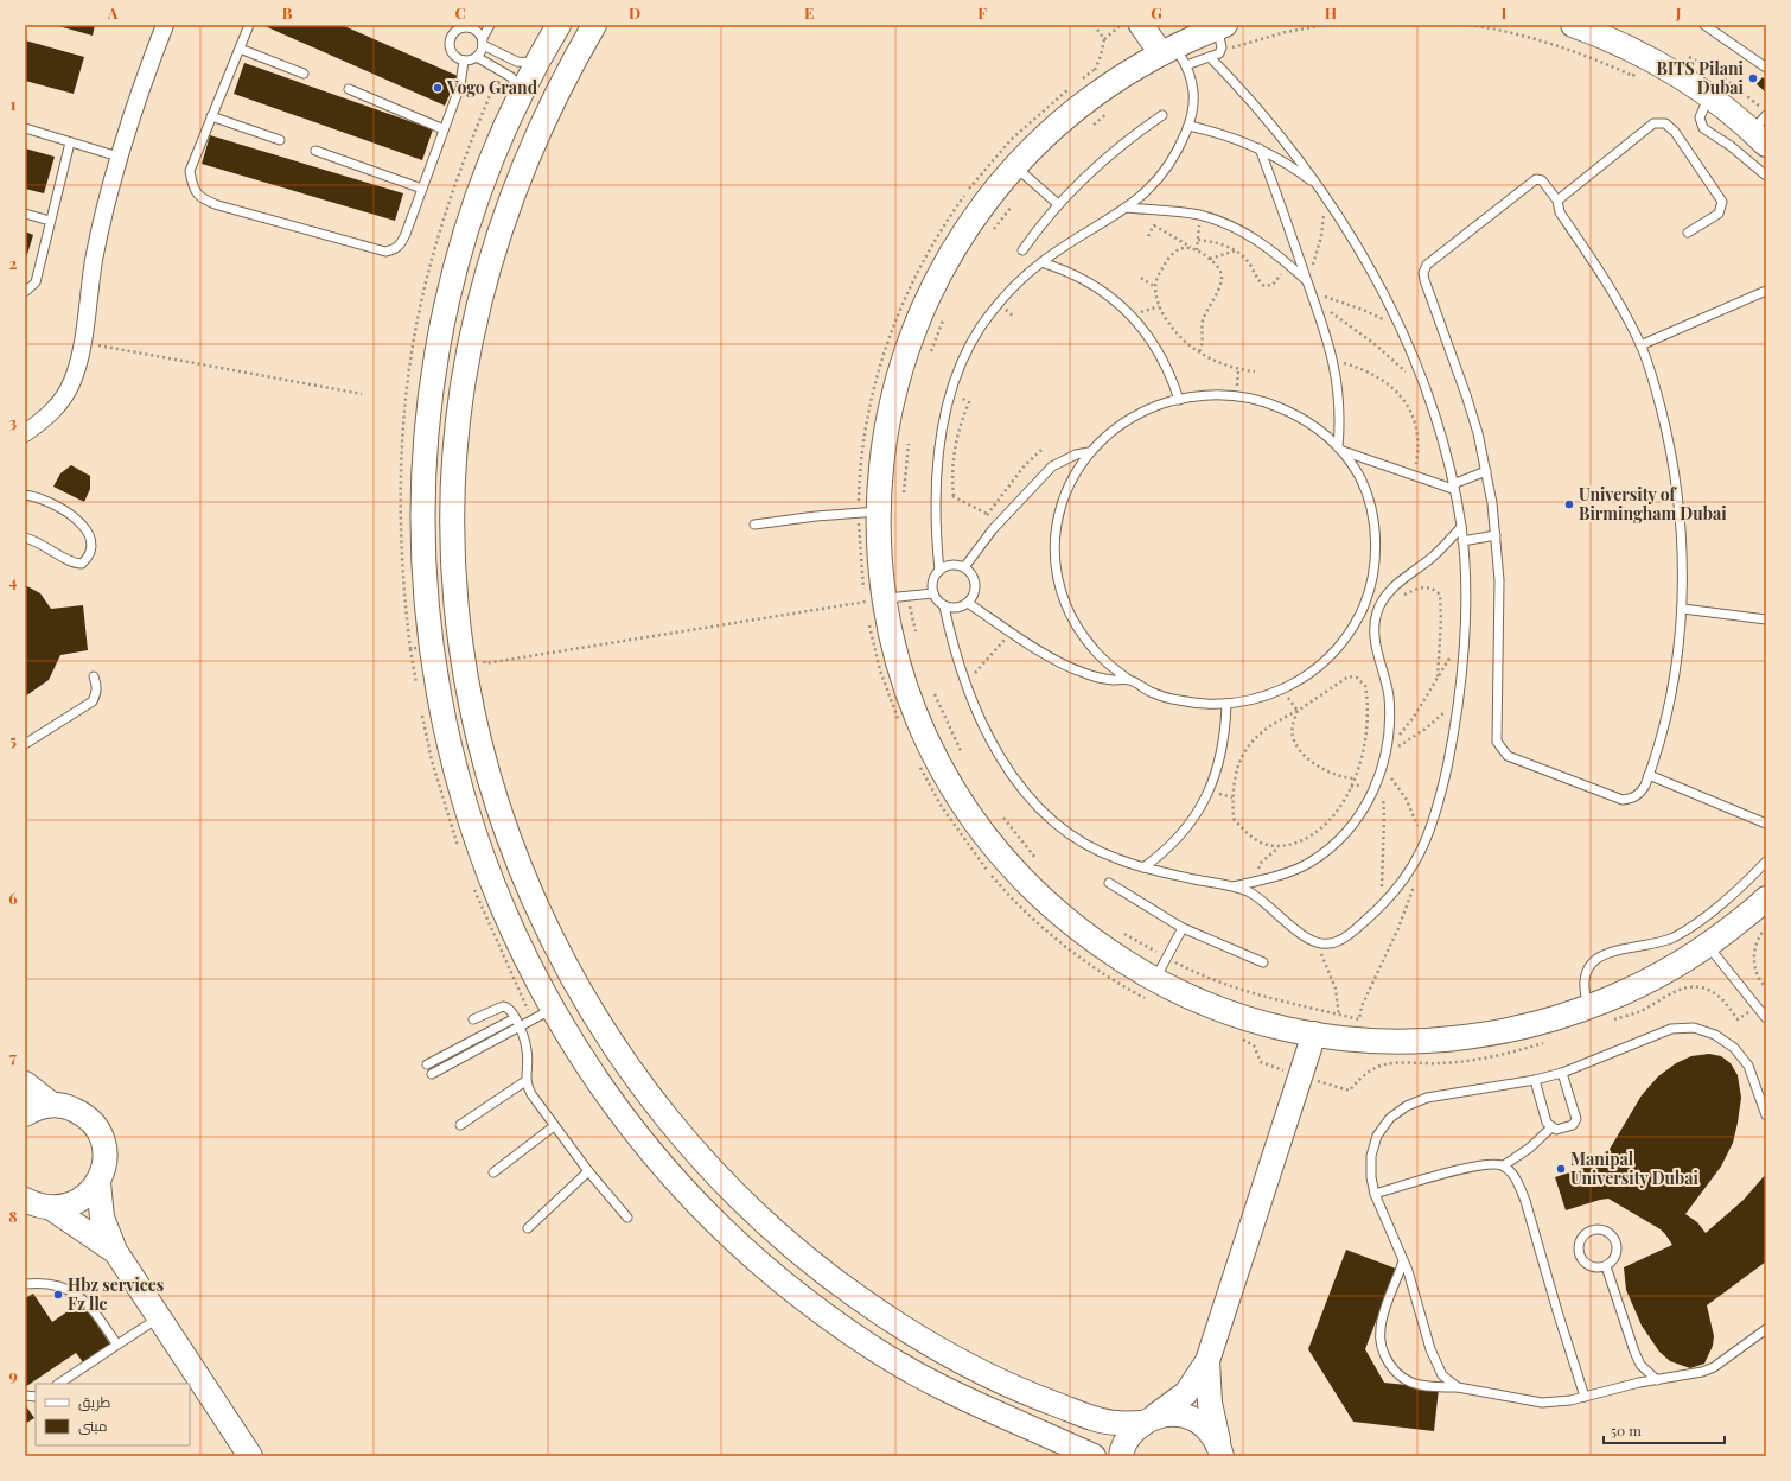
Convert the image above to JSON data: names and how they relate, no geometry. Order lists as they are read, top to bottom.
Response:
{
  "places": [
    "BITS Pilani Dubai",
    "Vogo Grand",
    "University of Birmingham Dubai",
    "Manipal University Dubai",
    "Hbz services Fz llc"
  ],
  "legend": ["طريق", "مبنى"],
  "scale_bar": "50 m",
  "grid": {
    "columns": [
      "A",
      "B",
      "C",
      "D",
      "E",
      "F",
      "G",
      "H",
      "I",
      "J"
    ],
    "rows": [
      "1",
      "2",
      "3",
      "4",
      "5",
      "6",
      "7",
      "8",
      "9"
    ]
  }
}
